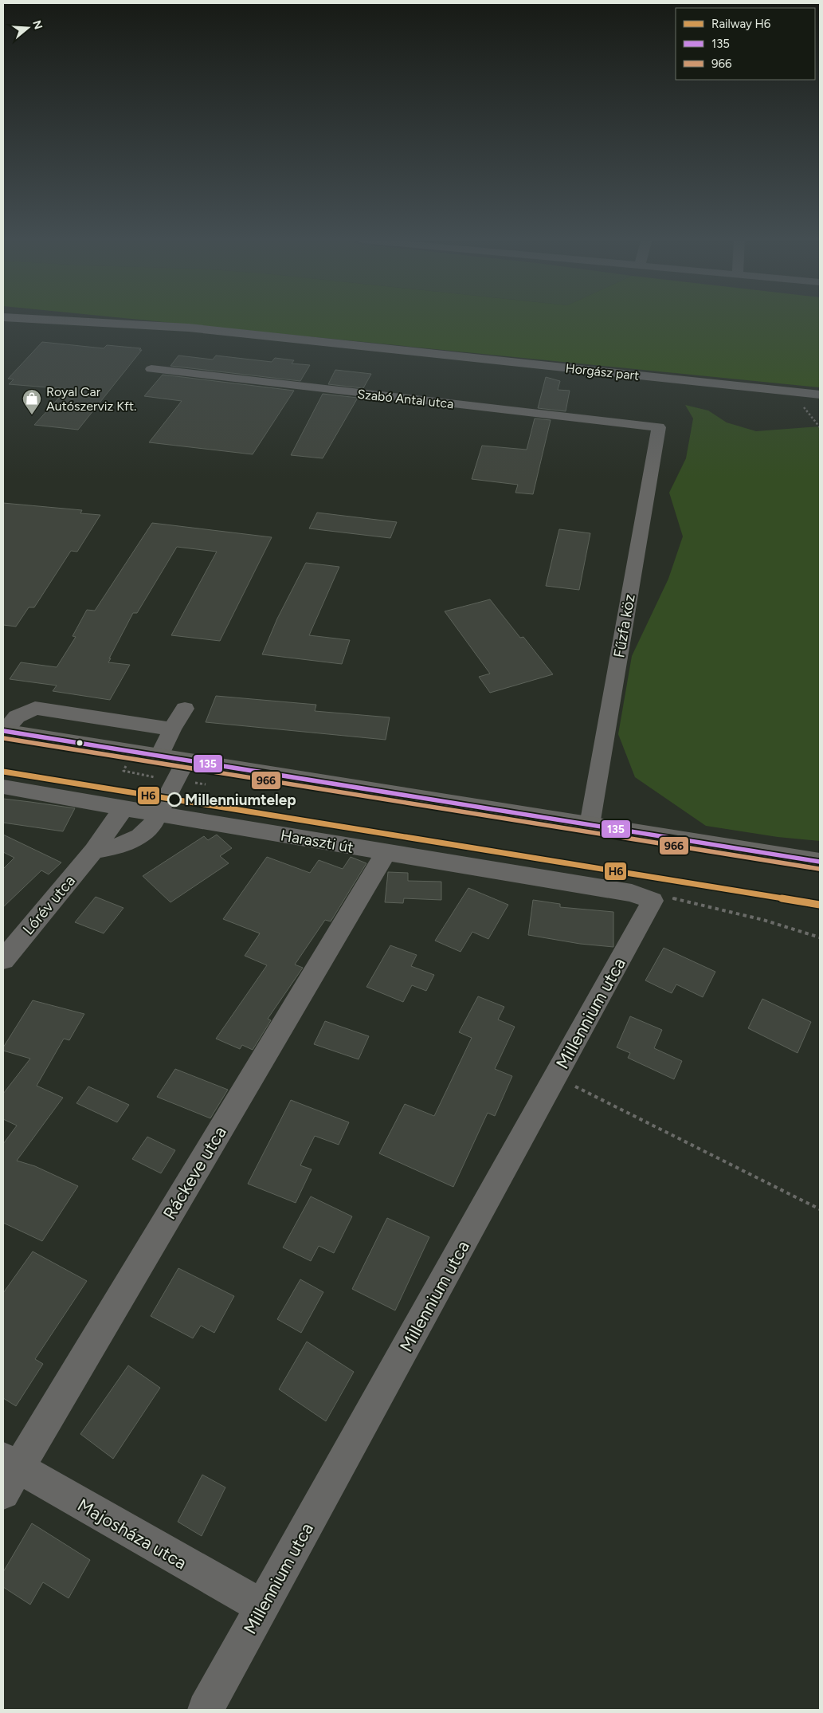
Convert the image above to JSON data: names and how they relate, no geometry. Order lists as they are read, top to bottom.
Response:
{
  "streets": {
    "street": [
      "Horgász part",
      "Szabó Antal utca",
      "Fűzfa köz",
      "Haraszti út",
      "Lórév utca",
      "Millennium utca",
      "Ráckeve utca",
      "Majosháza utca"
    ]
  },
  "crossings": [
    ["Szabó Antal utca", "Fűzfa köz"],
    ["Haraszti út", "Lórév utca"],
    ["Haraszti út", "Millennium utca"],
    ["Haraszti út", "Ráckeve utca"],
    ["Millennium utca", "Majosháza utca"],
    ["Ráckeve utca", "Majosháza utca"]
  ],
  "places": {
    "shop": ["Royal Car Autószerviz Kft."],
    "other": ["Millenniumtelep"]
  },
  "lines": ["transit line 135", "transit line 966", "rail line H6"],
  "legend": ["Railway H6", "135", "966"],
  "north": "right"
}
